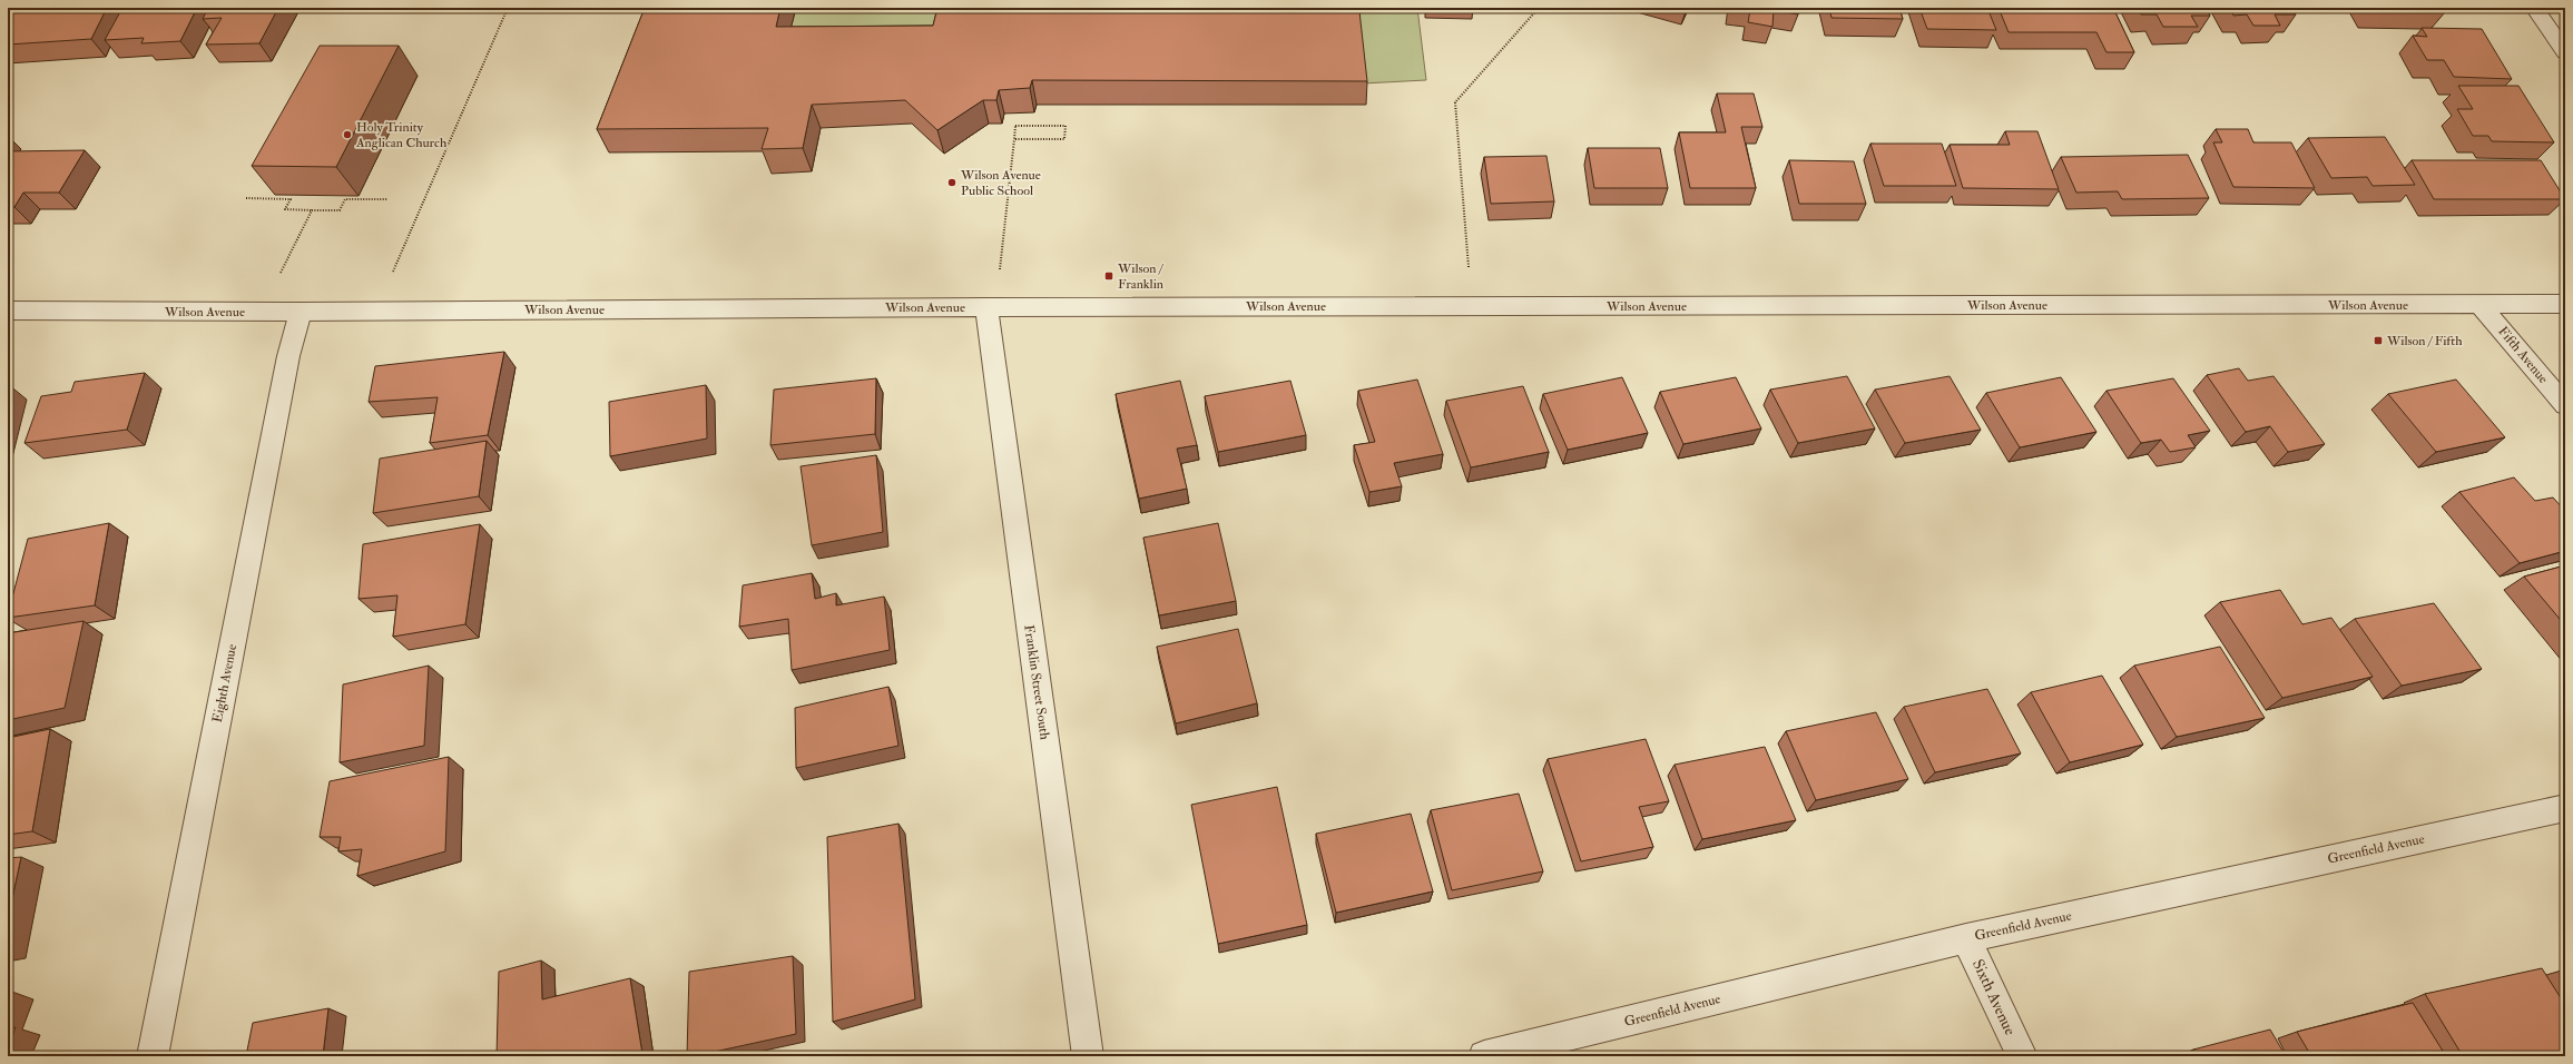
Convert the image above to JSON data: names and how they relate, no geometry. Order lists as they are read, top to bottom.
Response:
{
  "streets": {
    "street": [
      "Wilson Avenue",
      "Fifth Avenue",
      "Franklin Street South",
      "Eighth Avenue",
      "Greenfield Avenue",
      "Sixth Avenue"
    ]
  },
  "crossings": [
    ["Wilson Avenue", "Fifth Avenue"],
    ["Wilson Avenue", "Franklin Street South"],
    ["Wilson Avenue", "Eighth Avenue"],
    ["Greenfield Avenue", "Sixth Avenue"]
  ],
  "places": {
    "other": ["Holy Trinity Anglican Church", "Wilson Avenue Public School"],
    "transit": ["Wilson / Franklin", "Wilson / Fifth"]
  }
}
